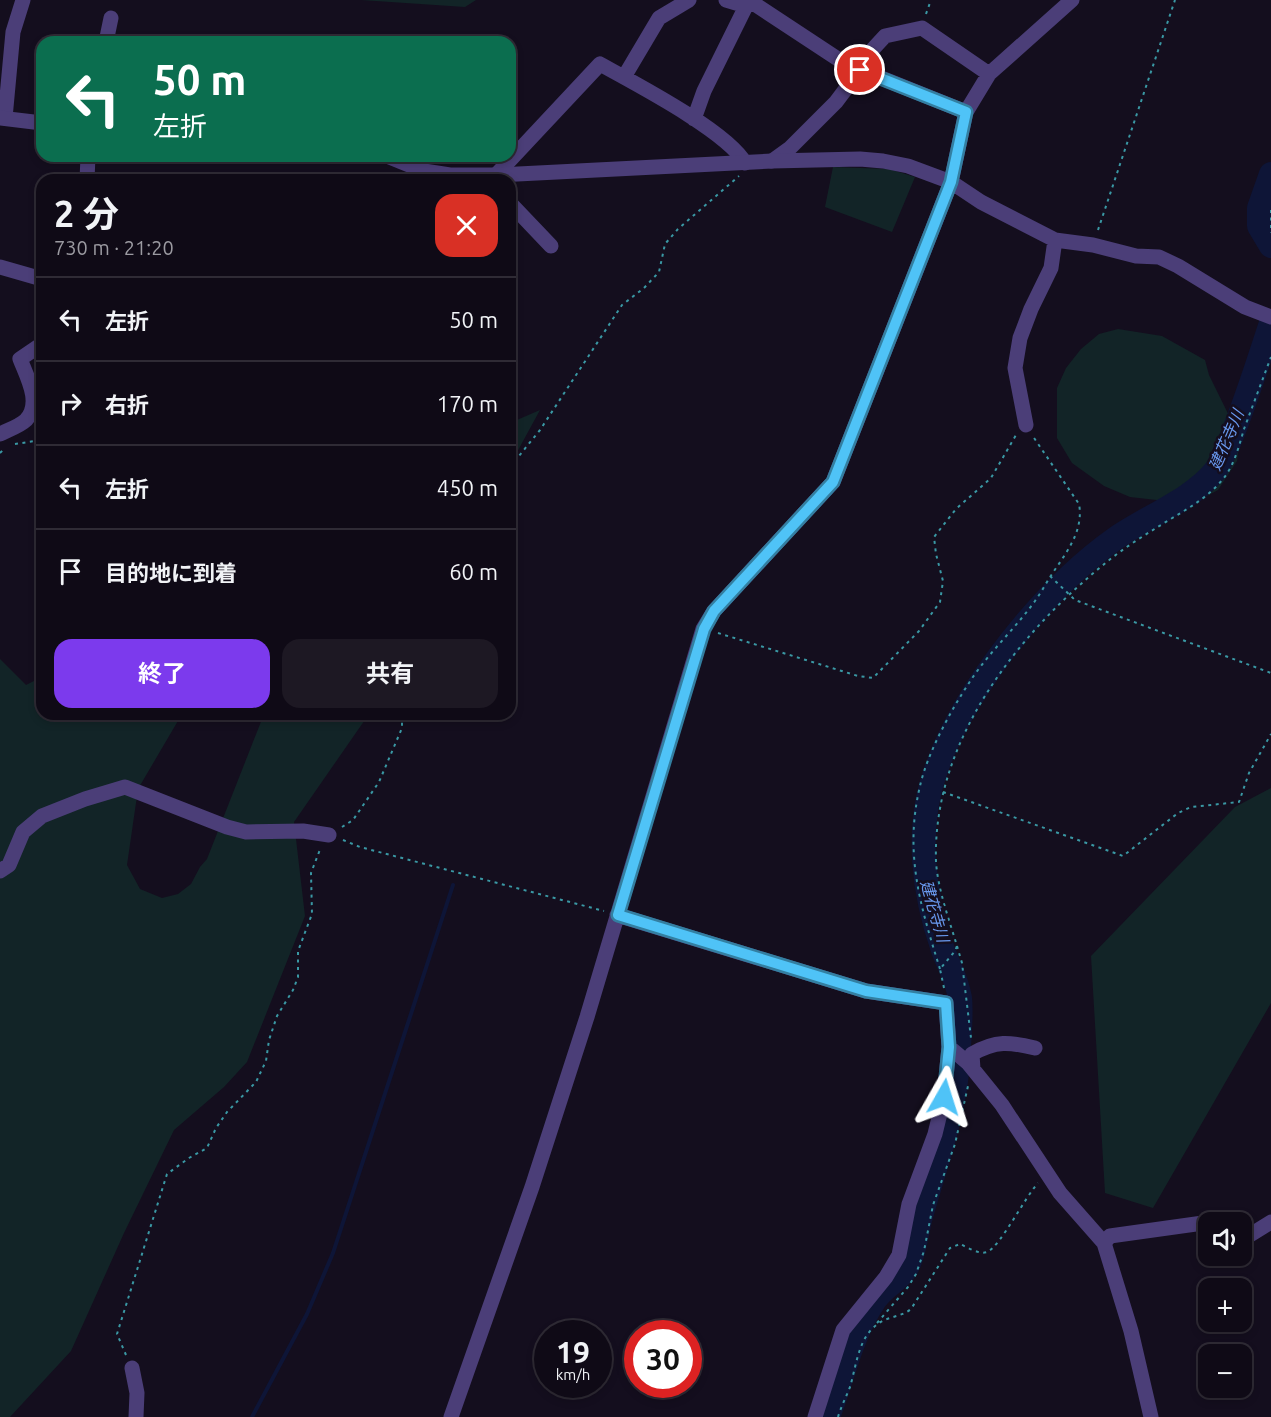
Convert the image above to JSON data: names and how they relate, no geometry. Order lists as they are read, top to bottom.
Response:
{
  "water": ["建花寺川"],
  "page": {
    "turn": ["50 m", "左折"],
    "heading": ["2 分", "730 m · 21:20"],
    "list": [
      {
        "name": "左折",
        "value": "50 m"
      },
      {
        "name": "右折",
        "value": "170 m"
      },
      {
        "name": "左折",
        "value": "450 m"
      },
      {
        "name": "目的地に到着",
        "value": "60 m"
      }
    ],
    "buttons": ["終了", "共有"],
    "map_buttons": ["+", "−"],
    "speed": "19 km/h",
    "limit": "30"
  }
}
